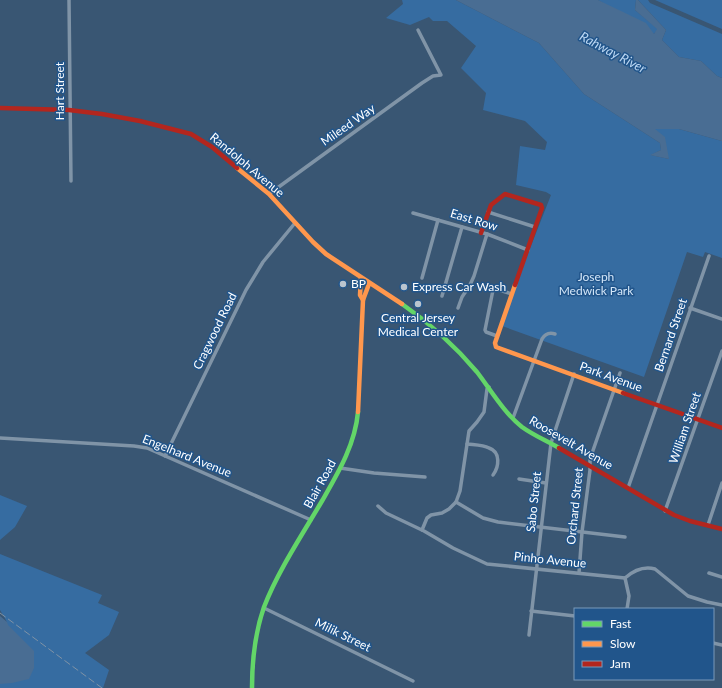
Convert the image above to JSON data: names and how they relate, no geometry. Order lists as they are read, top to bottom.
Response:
{
  "streets": {
    "street": [
      "Hart Street",
      "Mileed Way",
      "Randolph Avenue",
      "East Row",
      "Cragwood Road",
      "Bernard Street",
      "Park Avenue",
      "William Street",
      "Roosevelt Avenue",
      "Engelhard Avenue",
      "Blair Road",
      "Sabo Street",
      "Orchard Street",
      "Pinho Avenue",
      "Milik Street"
    ]
  },
  "crossings": [
    ["Hart Street", "Randolph Avenue"],
    ["Mileed Way", "Randolph Avenue"],
    ["Randolph Avenue", "Cragwood Road"],
    ["Randolph Avenue", "Roosevelt Avenue"],
    ["Randolph Avenue", "Blair Road"],
    ["Cragwood Road", "Engelhard Avenue"],
    ["Bernard Street", "Park Avenue"],
    ["Bernard Street", "Roosevelt Avenue"],
    ["Park Avenue", "William Street"],
    ["Park Avenue", "Sabo Street"],
    ["Park Avenue", "Orchard Street"],
    ["William Street", "Roosevelt Avenue"],
    ["Roosevelt Avenue", "Blair Road"],
    ["Roosevelt Avenue", "Sabo Street"],
    ["Roosevelt Avenue", "Orchard Street"],
    ["Engelhard Avenue", "Blair Road"],
    ["Blair Road", "Milik Street"],
    ["Sabo Street", "Pinho Avenue"],
    ["Orchard Street", "Pinho Avenue"]
  ],
  "water": ["Rahway River"],
  "parks": ["Joseph Medwick Park"],
  "places": ["BP", "Express Car Wash", "Central Jersey Medical Center"],
  "legend": ["Fast", "Slow", "Jam"]
}
